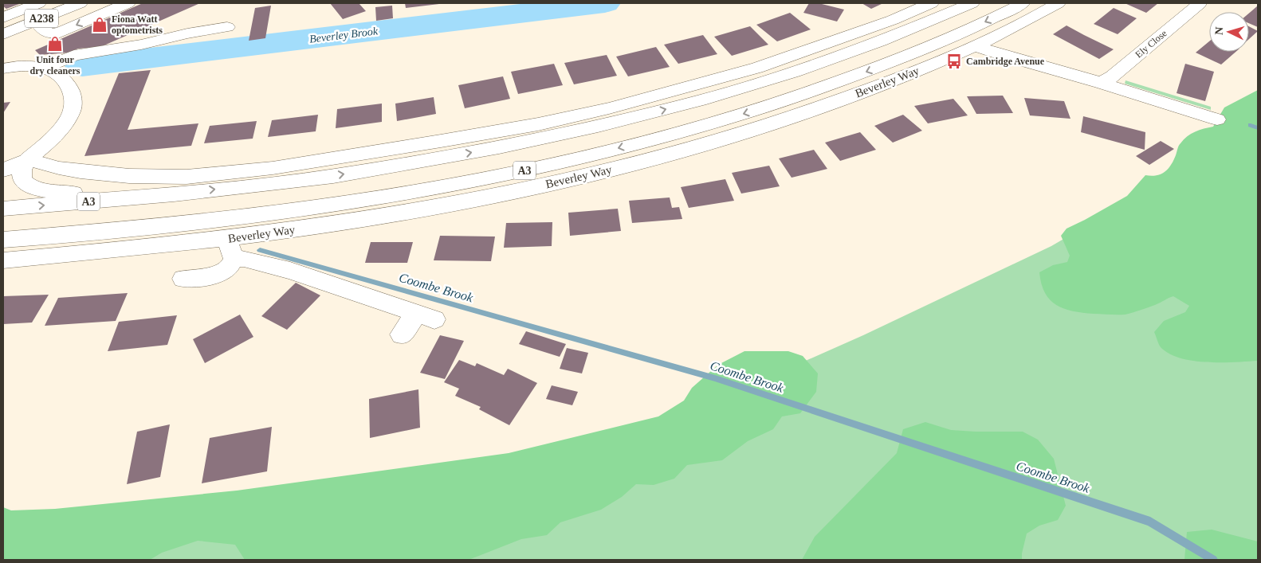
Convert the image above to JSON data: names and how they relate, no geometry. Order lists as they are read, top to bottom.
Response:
{
  "streets": {
    "main road": [
      "A238",
      "Ely Close",
      "Beverley Way",
      "A3"
    ]
  },
  "water": ["Beverley Brook", "Coombe Brook"],
  "places": {
    "shop": ["Fiona Watt optometrists", "Unit four dry cleaners"],
    "bus stop": ["Cambridge Avenue"]
  },
  "north": "left"
}
